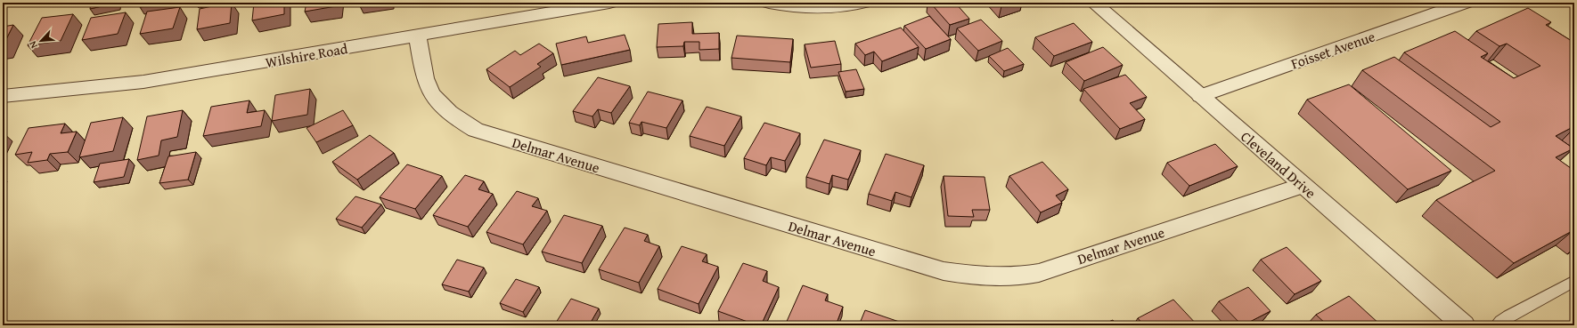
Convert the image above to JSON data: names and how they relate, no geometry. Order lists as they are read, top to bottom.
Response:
{
  "streets": {
    "street": [
      "Foisset Avenue",
      "Wilshire Road",
      "Delmar Avenue",
      "Cleveland Drive"
    ]
  },
  "crossings": [
    ["Foisset Avenue", "Cleveland Drive"],
    ["Wilshire Road", "Delmar Avenue"],
    ["Delmar Avenue", "Cleveland Drive"]
  ],
  "north": "bottom left"
}
